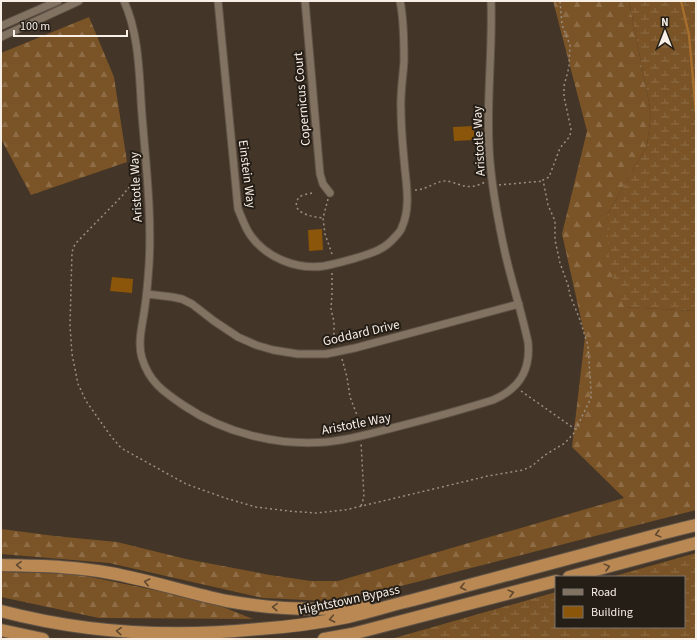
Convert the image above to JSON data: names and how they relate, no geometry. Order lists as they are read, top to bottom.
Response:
{
  "streets": {
    "highway": ["Hightstown Bypass"],
    "street": [
      "Copernicus Court",
      "Aristotle Way",
      "Einstein Way",
      "Goddard Drive"
    ]
  },
  "crossings": [
    ["Aristotle Way", "Goddard Drive"]
  ],
  "legend": ["Road", "Building"],
  "scale_bar": "100 m",
  "north": "top"
}
